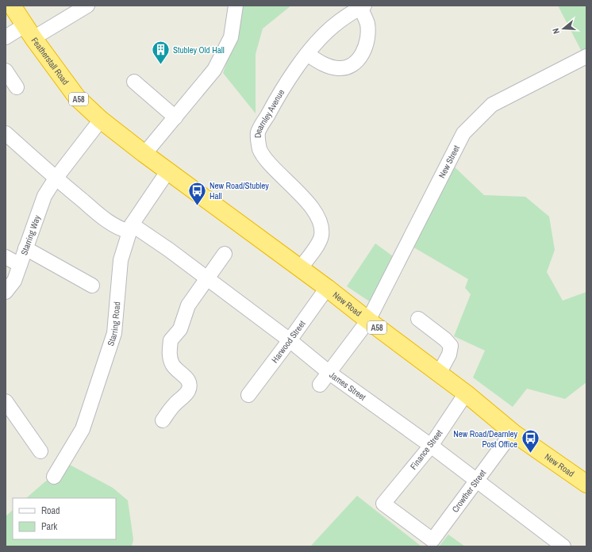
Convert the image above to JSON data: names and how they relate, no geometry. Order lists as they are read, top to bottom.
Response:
{
  "streets": {
    "highway": ["Featherstall Road", "A58", "New Road"],
    "street": [
      "Dearnley Avenue",
      "New Street",
      "Starring Way",
      "Starring Road",
      "Harwood Street",
      "James Street",
      "Finance Street",
      "Crowther Street"
    ]
  },
  "crossings": [
    ["Featherstall Road", "Starring Way"],
    ["Featherstall Road", "New Road"],
    ["Featherstall Road", "Starring Road"],
    ["Dearnley Avenue", "New Road"],
    ["New Street", "New Road"],
    ["New Street", "James Street"],
    ["Starring Way", "James Street"],
    ["New Road", "Starring Road"],
    ["New Road", "Harwood Street"],
    ["New Road", "Finance Street"],
    ["Starring Road", "James Street"],
    ["Harwood Street", "James Street"],
    ["James Street", "Finance Street"],
    ["James Street", "Crowther Street"],
    ["Finance Street", "Crowther Street"]
  ],
  "places": {
    "building": ["Stubley Old Hall"],
    "bus stop": ["New Road/Stubley Hall", "New Road/Dearnley Post Office"]
  },
  "legend": ["Road", "Park"],
  "north": "left"
}
